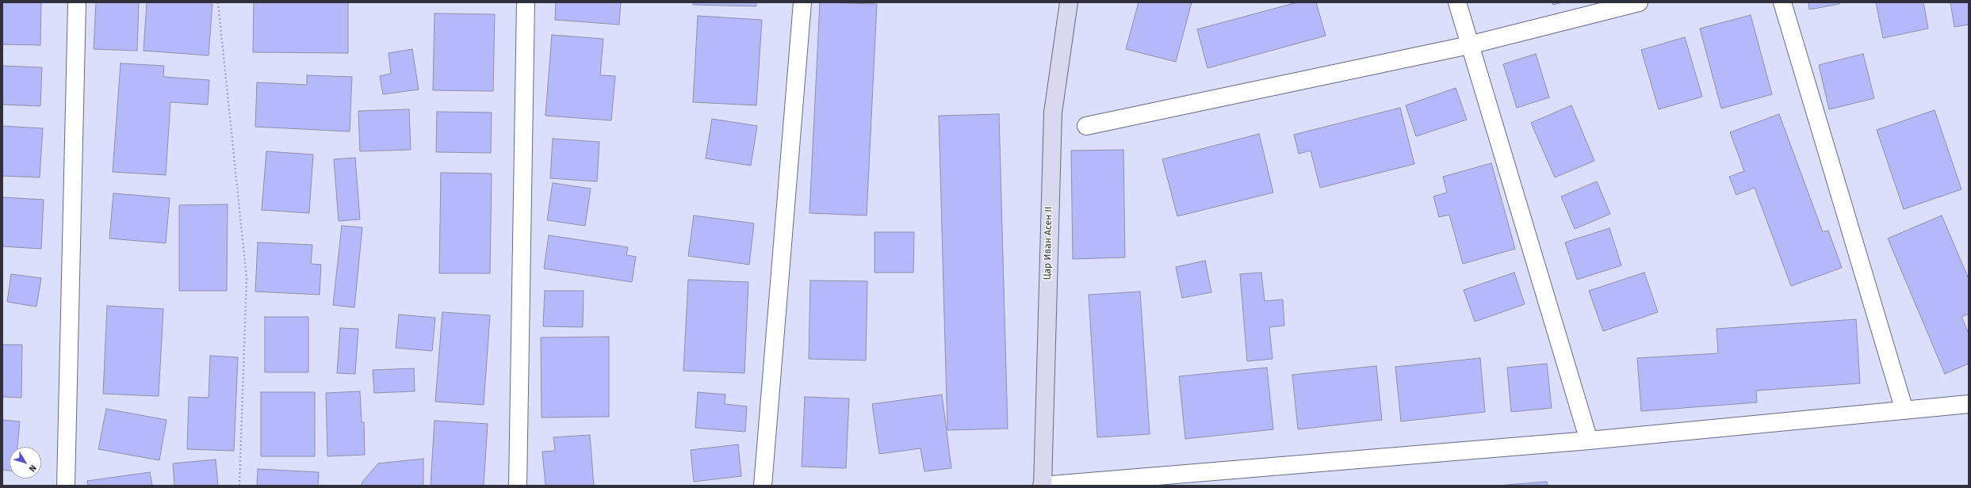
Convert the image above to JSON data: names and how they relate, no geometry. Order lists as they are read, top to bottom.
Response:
{
  "streets": {
    "street": ["Цар Иван Асен II"]
  },
  "north": "bottom right"
}
